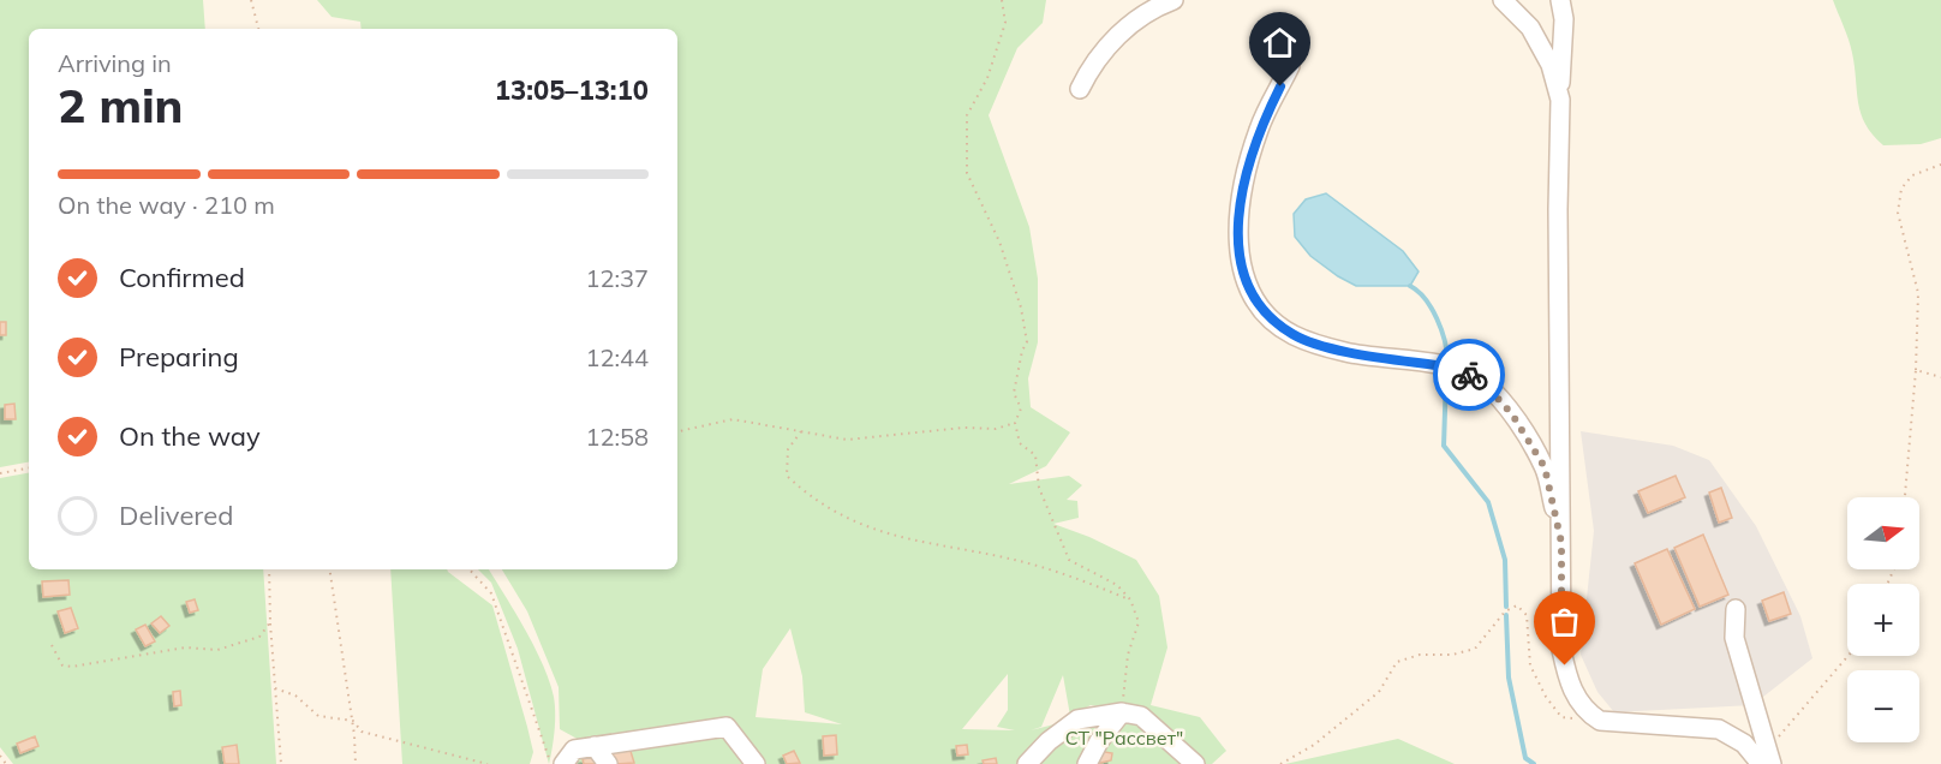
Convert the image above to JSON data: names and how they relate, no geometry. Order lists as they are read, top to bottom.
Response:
{
  "parks": ["СТ \"Рассвет\""],
  "north": "right",
  "page": {
    "heading": ["2 min", "Arriving in", "13:05–13:10"],
    "bar": "On the way · 210 m",
    "list": [
      ["Confirmed", "12:37"],
      ["Preparing", "12:44"],
      ["On the way", "12:58"],
      "Delivered"
    ],
    "map_buttons": ["+", "−"]
  }
}
